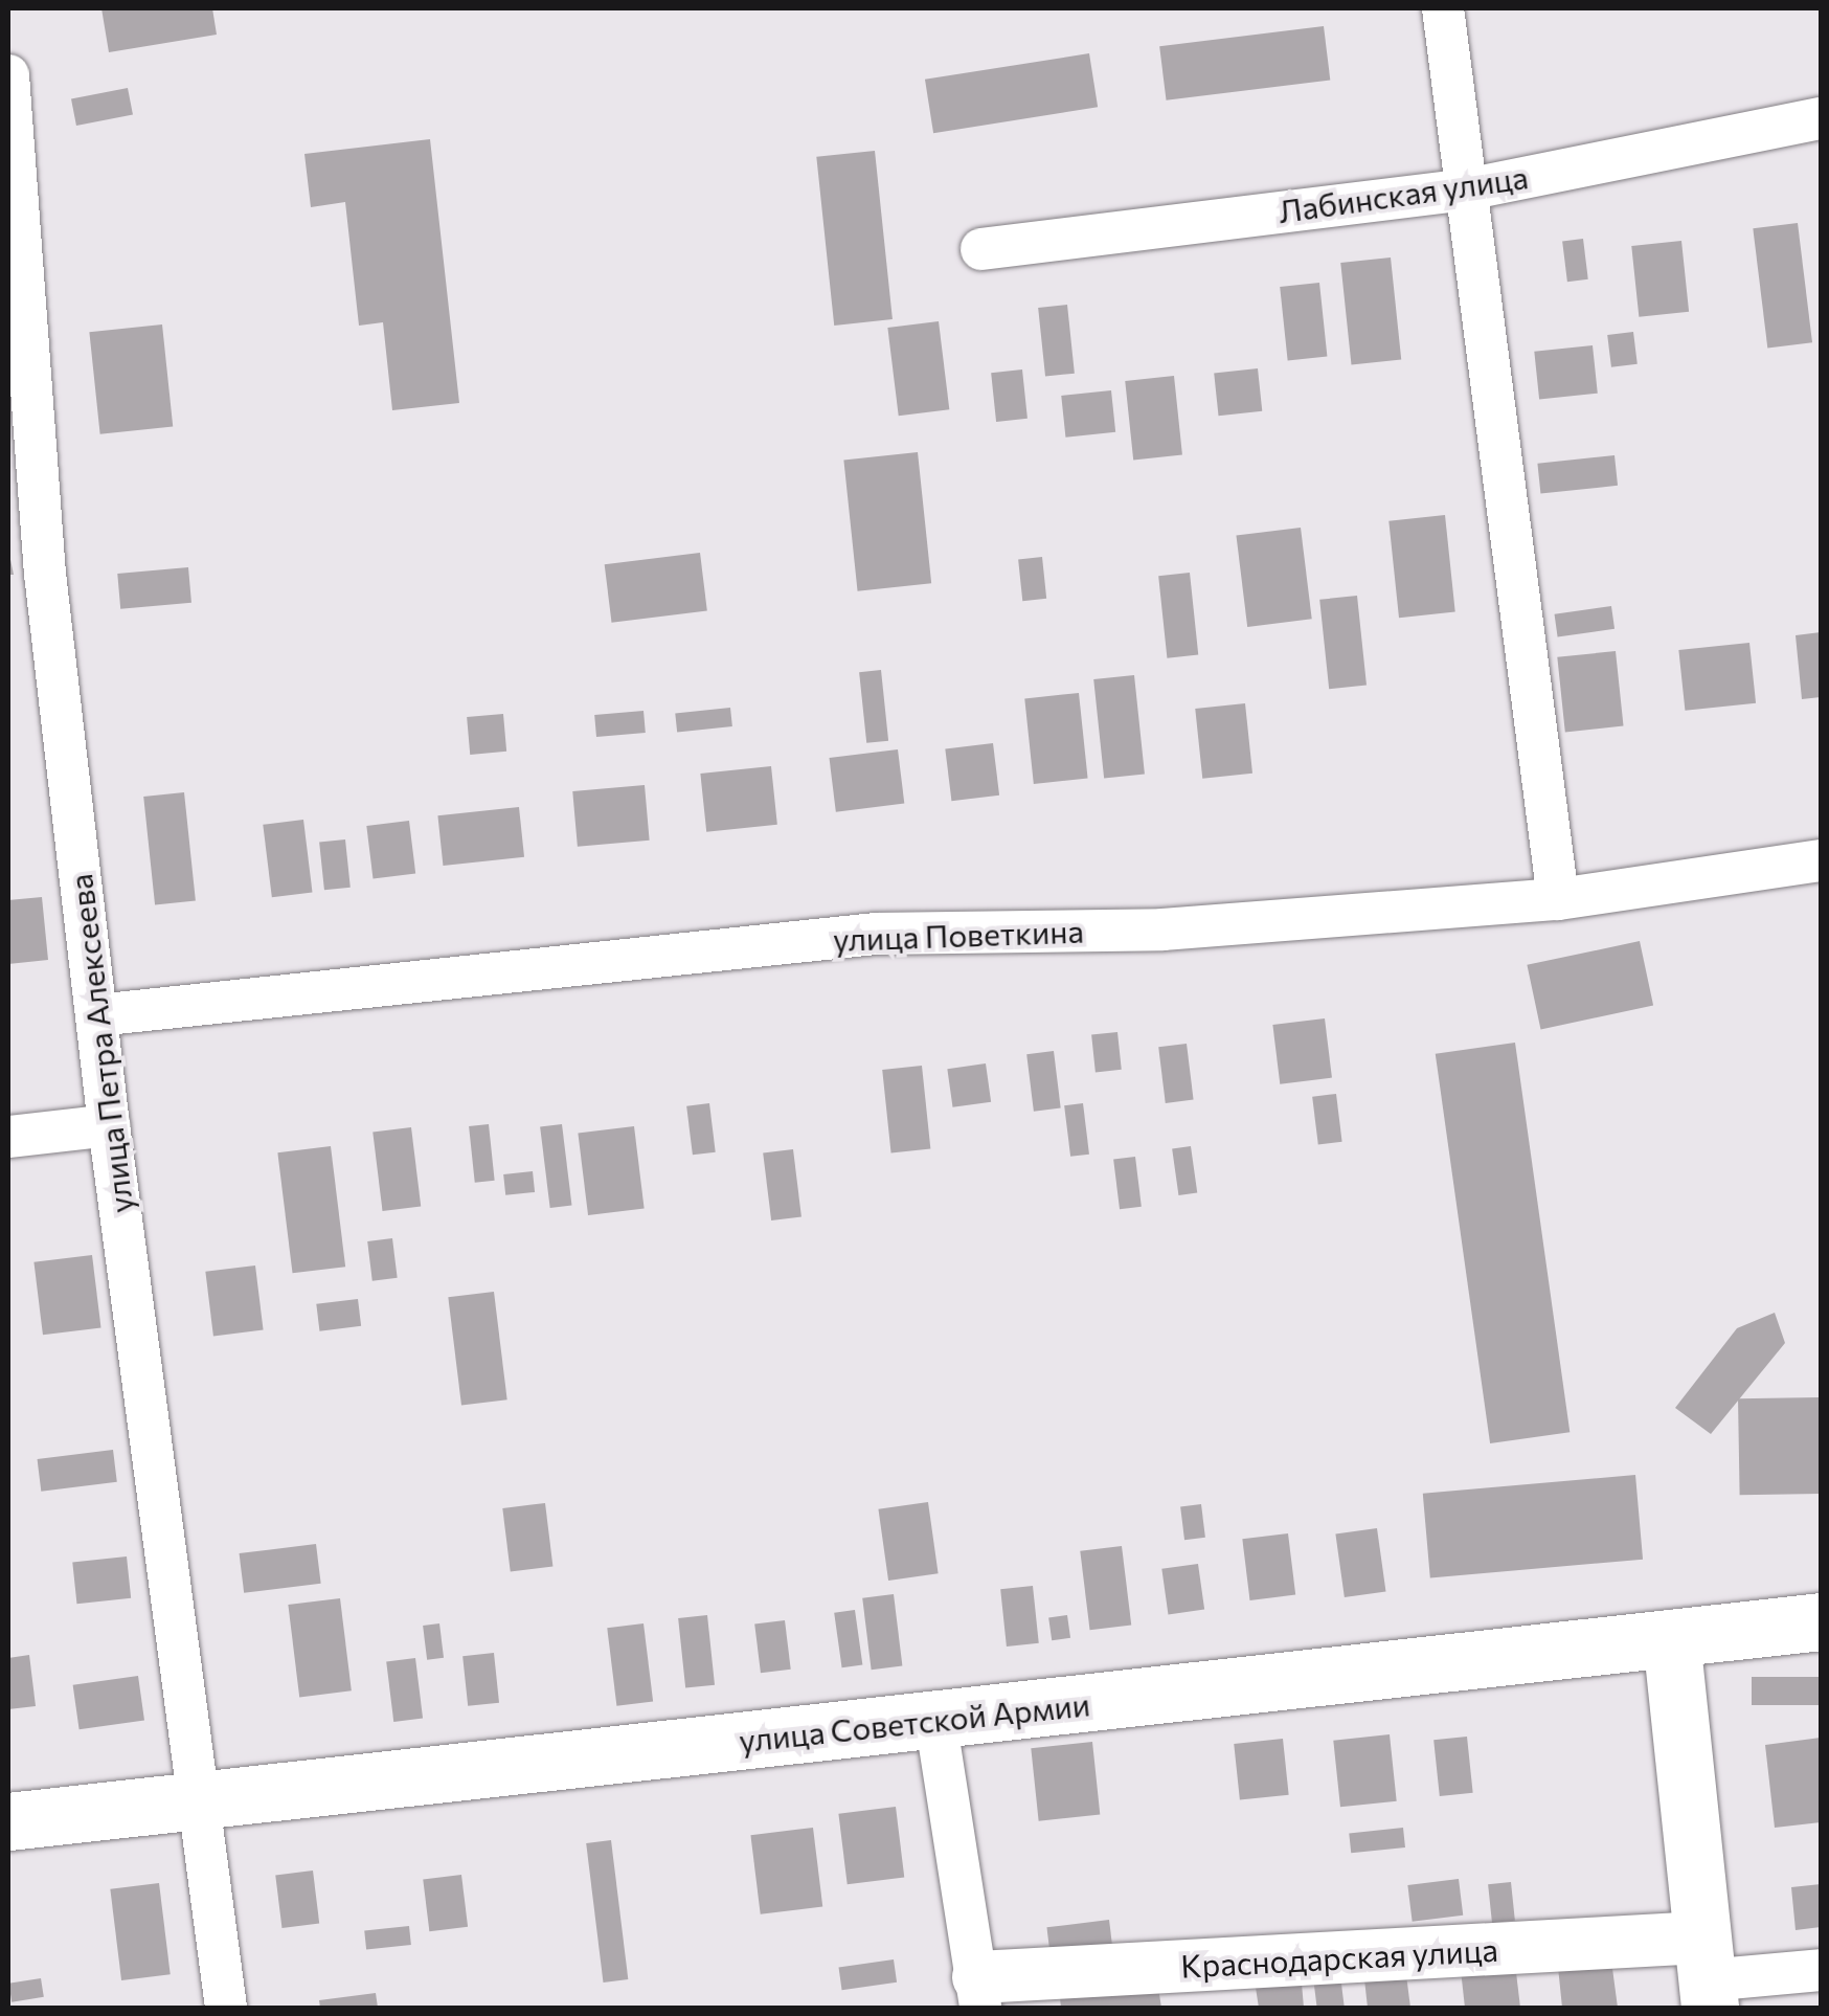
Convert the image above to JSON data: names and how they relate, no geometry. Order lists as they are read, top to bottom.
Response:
{
  "streets": {
    "main road": ["улица Советской Армии"],
    "street": [
      "Лабинская улица",
      "улица Поветкина",
      "улица Петра Алексеева",
      "Краснодарская улица"
    ]
  },
  "crossings": [
    ["улица Поветкина", "улица Петра Алексеева"],
    ["улица Петра Алексеева", "улица Советской Армии"]
  ]
}
